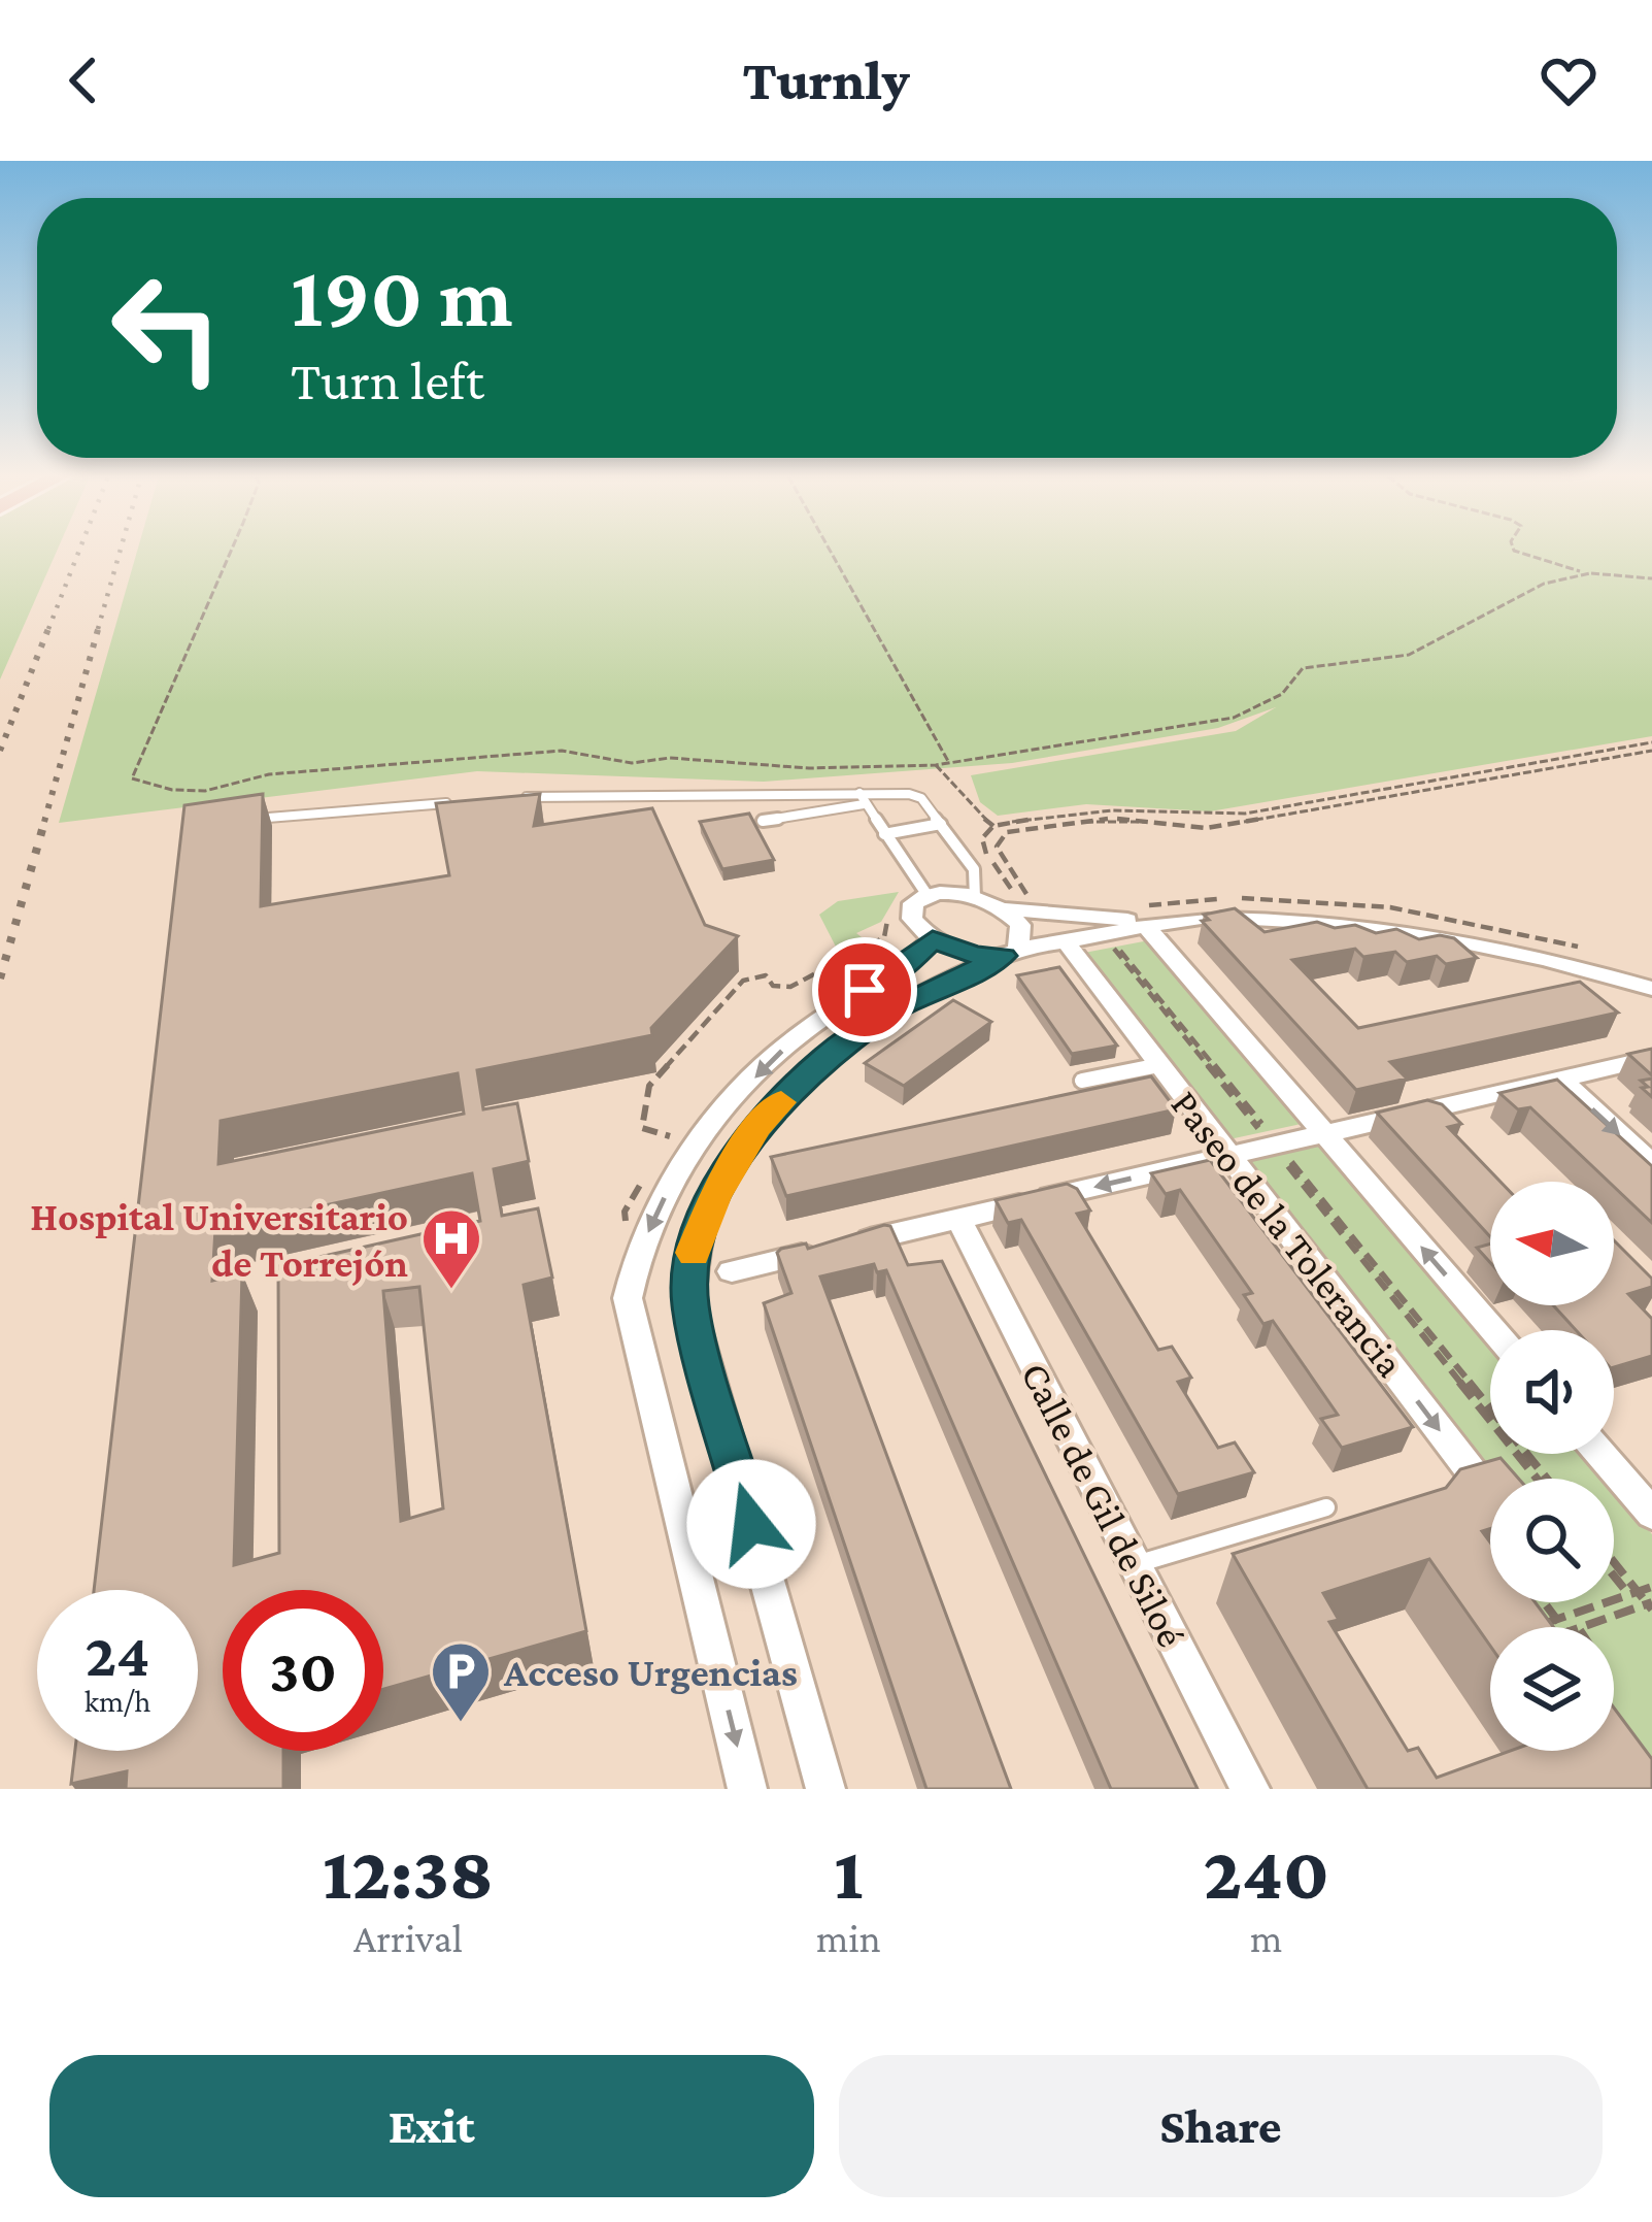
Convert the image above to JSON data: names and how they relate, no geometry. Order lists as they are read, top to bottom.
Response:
{
  "streets": {
    "street": ["Paseo de la Tolerancia", "Calle de Gil de Siloé"]
  },
  "places": {
    "hospital": ["Hospital Universitario de Torrejón"],
    "parking": ["Acceso Urgencias"]
  },
  "north": "left",
  "page": {
    "header": "Turnly",
    "turn": ["190 m", "Turn left"],
    "speed": "24 km/h",
    "limit": "30",
    "eta": [
      "12:38",
      "Arrival",
      "1",
      "min",
      "240",
      "m"
    ],
    "buttons": ["Exit", "Share"]
  }
}
